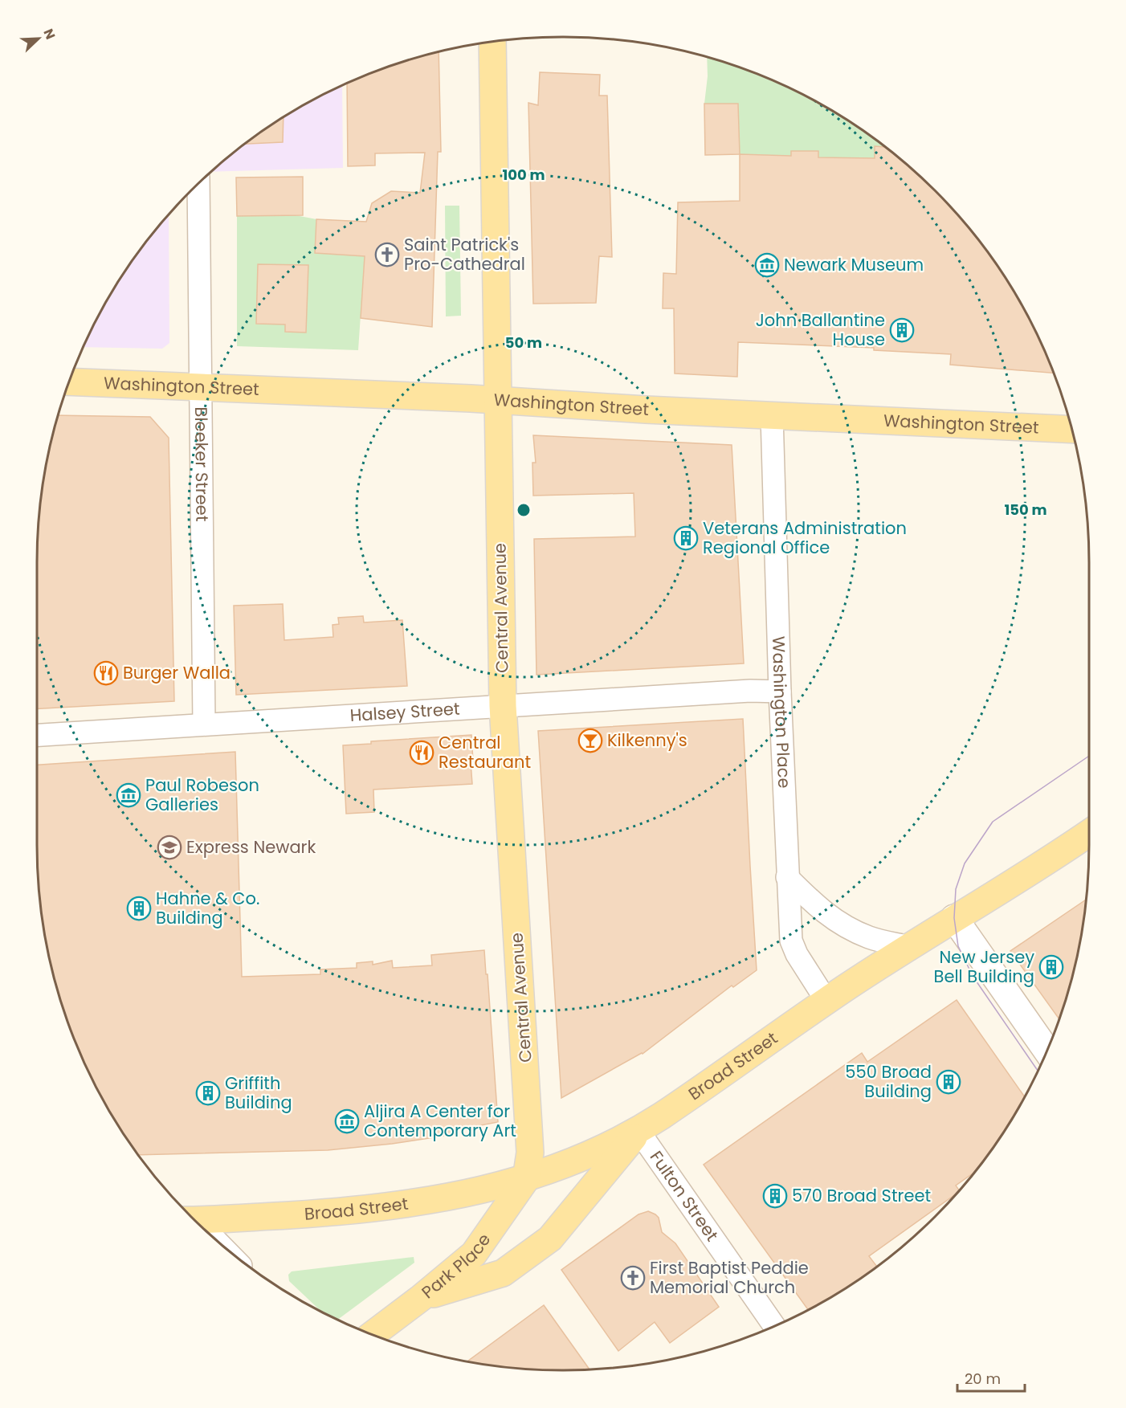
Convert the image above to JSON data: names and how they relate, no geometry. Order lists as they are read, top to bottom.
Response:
{
  "streets": {
    "main road": [
      "Washington Street",
      "Central Avenue",
      "Broad Street",
      "Park Place"
    ],
    "street": [
      "Bleeker Street",
      "Halsey Street",
      "Washington Place",
      "Fulton Street"
    ]
  },
  "crossings": [
    ["Washington Street", "Bleeker Street"],
    ["Washington Street", "Central Avenue"],
    ["Washington Street", "Washington Place"],
    ["Bleeker Street", "Halsey Street"],
    ["Central Avenue", "Halsey Street"],
    ["Central Avenue", "Broad Street"],
    ["Central Avenue", "Park Place"],
    ["Halsey Street", "Washington Place"],
    ["Washington Place", "Broad Street"],
    ["Broad Street", "Fulton Street"],
    ["Broad Street", "Park Place"]
  ],
  "places": {
    "church": ["Saint Patrick's Pro-Cathedral", "First Baptist Peddie Memorial Church"],
    "museum": ["Newark Museum", "Paul Robeson Galleries", "Aljira A Center for Contemporary Art"],
    "building": [
      "John Ballantine House",
      "Veterans Administration Regional Office",
      "Hahne & Co. Building",
      "New Jersey Bell Building",
      "550 Broad Building",
      "Griffith Building",
      "570 Broad Street"
    ],
    "restaurant": ["Burger Walla", "Central Restaurant"],
    "bar": ["Kilkenny's"],
    "school or university": ["Express Newark"]
  },
  "scale_bar": "20 m",
  "north": "top right",
  "rings": ["100 m", "50 m", "150 m"]
}
